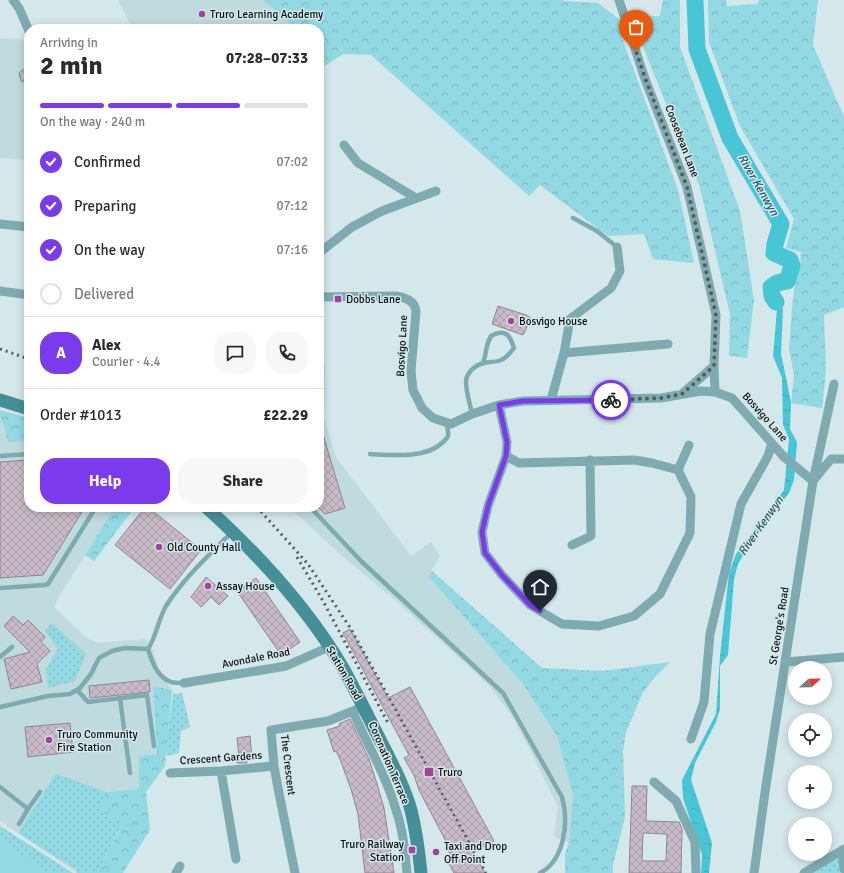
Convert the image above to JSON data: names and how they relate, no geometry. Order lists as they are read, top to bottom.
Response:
{
  "streets": {
    "street": [
      "Coosebean Lane",
      "Bosvigo Lane",
      "St George's Road",
      "Avondale Road",
      "Station Road",
      "Crescent Gardens",
      "Coronation Terrace",
      "The Crescent"
    ]
  },
  "crossings": [
    ["Coosebean Lane", "Bosvigo Lane"],
    ["Bosvigo Lane", "St George's Road"],
    ["Avondale Road", "Station Road"],
    ["Station Road", "Coronation Terrace"],
    ["Station Road", "The Crescent"],
    ["Crescent Gardens", "The Crescent"],
    ["Coronation Terrace", "The Crescent"]
  ],
  "water": ["River Kenwyn"],
  "places": {
    "other": [
      "Truro Learning Academy",
      "Bosvigo House",
      "Old County Hall",
      "Assay House",
      "Truro Community Fire Station",
      "Taxi and Drop Off Point"
    ],
    "transit": ["Dobbs Lane", "Truro", "Truro Railway Station"]
  },
  "north": "right",
  "page": {
    "heading": ["2 min", "Arriving in", "07:28–07:33"],
    "panel": [
      "Alex",
      "Courier · 4.4",
      "Order #1013",
      "£22.29"
    ],
    "bar": "On the way · 240 m",
    "list": [
      ["Confirmed", "07:02"],
      ["Preparing", "07:12"],
      ["On the way", "07:16"],
      "Delivered"
    ],
    "round": "A",
    "buttons": ["Help", "Share"],
    "map_buttons": ["+", "−"]
  }
}
